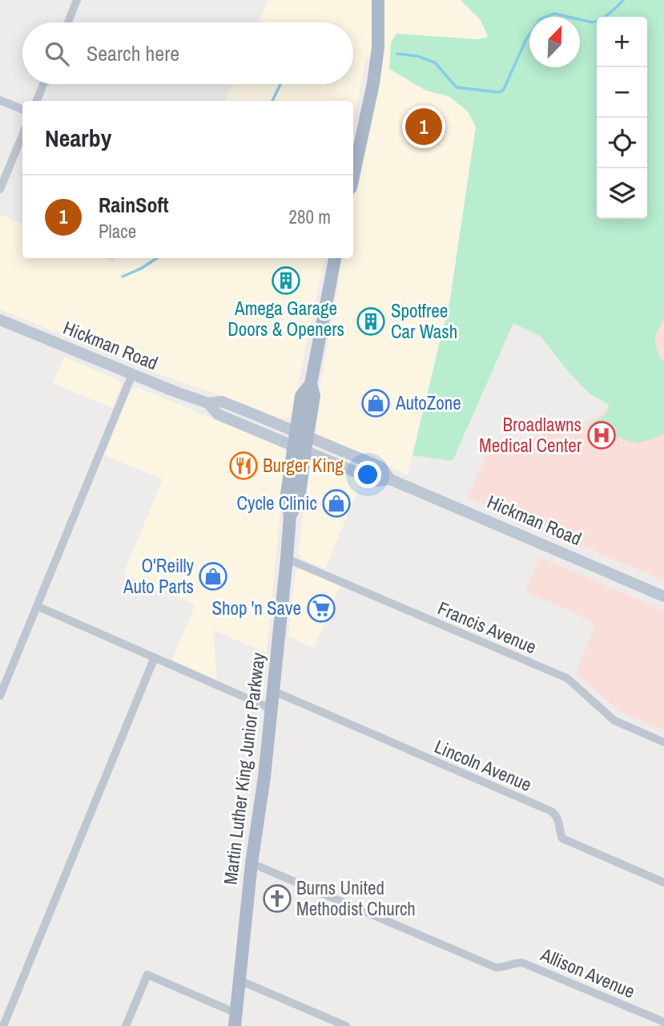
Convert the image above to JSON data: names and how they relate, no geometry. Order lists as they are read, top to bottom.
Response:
{
  "streets": {
    "main road": ["Hickman Road", "Martin Luther King Junior Parkway"],
    "street": ["Francis Avenue", "Lincoln Avenue", "Allison Avenue"]
  },
  "crossings": [
    ["Hickman Road", "Martin Luther King Junior Parkway"],
    ["Francis Avenue", "Martin Luther King Junior Parkway"],
    ["Lincoln Avenue", "Martin Luther King Junior Parkway"],
    ["Martin Luther King Junior Parkway", "Allison Avenue"]
  ],
  "places": {
    "building": ["Amega Garage Doors & Openers", "Spotfree Car Wash"],
    "shop": ["AutoZone", "Cycle Clinic", "O'Reilly Auto Parts"],
    "hospital": ["Broadlawns Medical Center"],
    "restaurant": ["Burger King"],
    "supermarket": ["Shop 'n Save"],
    "church": ["Burns United Methodist Church"]
  },
  "north": "top right",
  "page": {
    "map_buttons": ["+", "−"],
    "search": "Search here",
    "heading": "Nearby",
    "pins": "1",
    "list": [
      {
        "mark": "1",
        "name": "RainSoft",
        "note": "Place",
        "value": "280 m"
      }
    ]
  }
}
